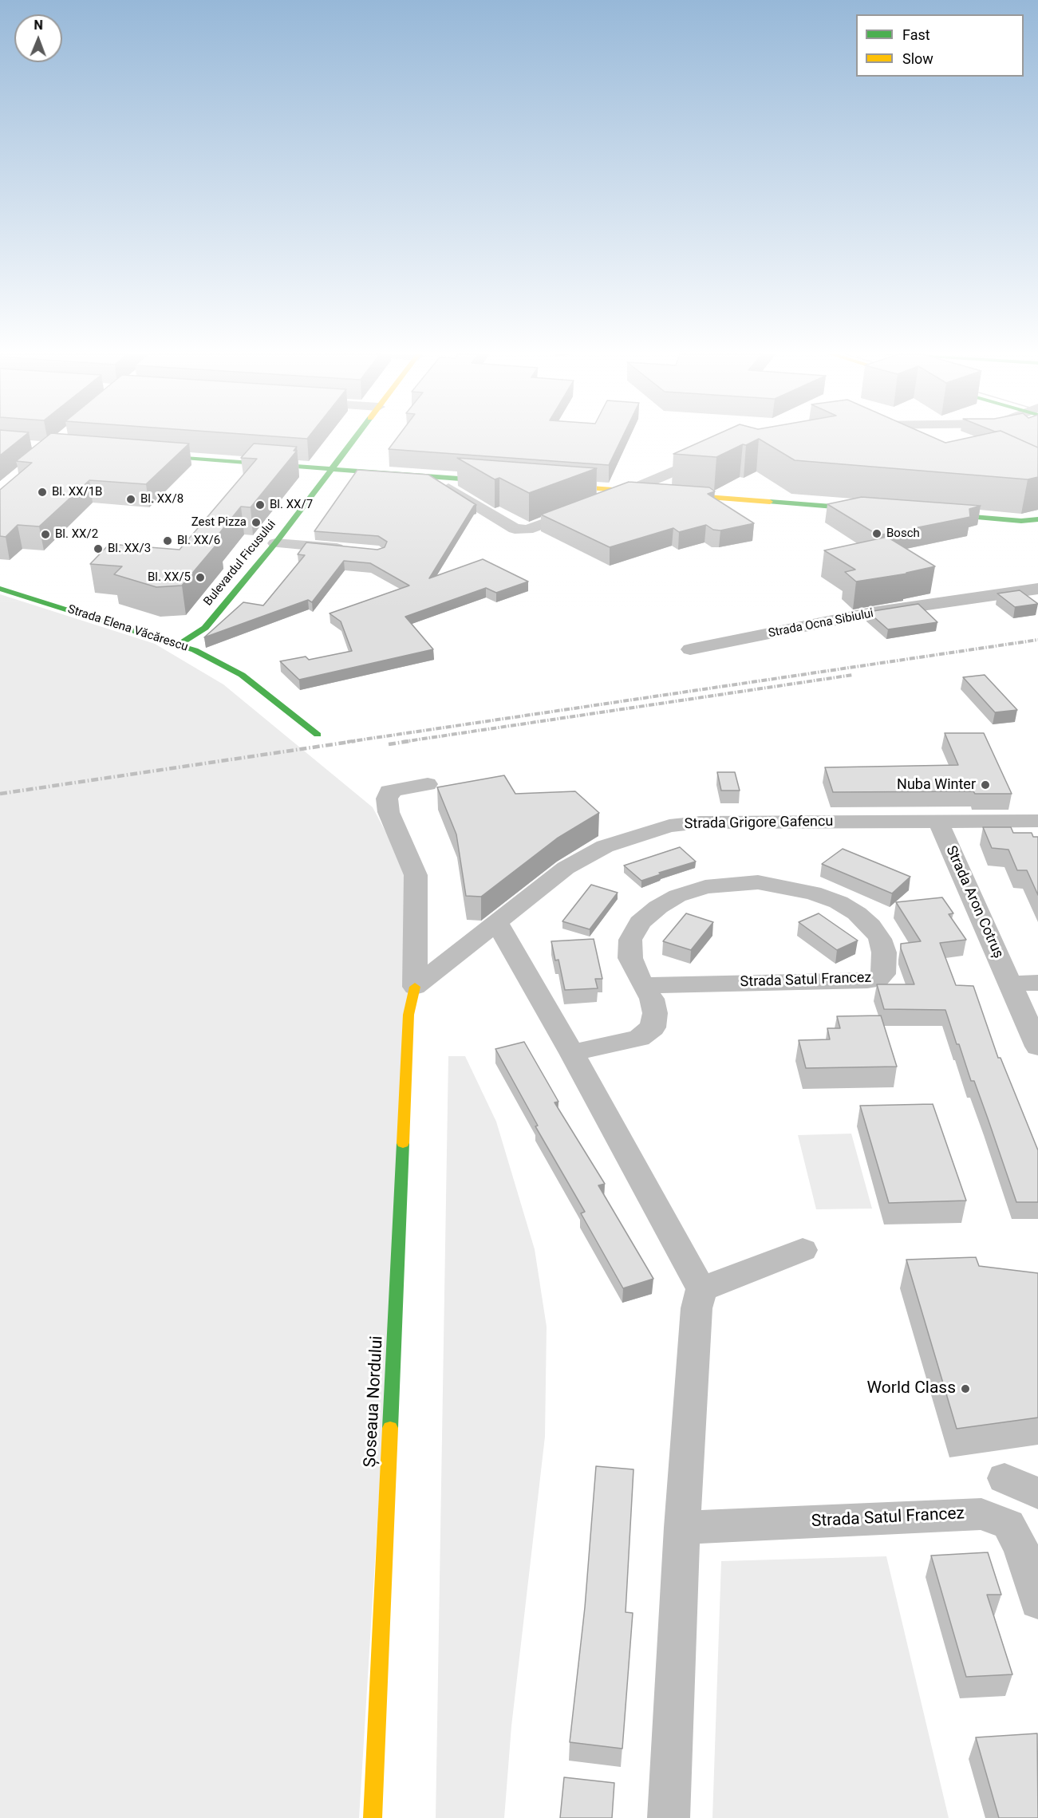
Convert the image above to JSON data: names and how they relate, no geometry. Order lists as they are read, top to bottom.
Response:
{
  "streets": {
    "street": [
      "Bulevardul Ficusului",
      "Strada Ocna Sibiului",
      "Strada Elena Văcărescu",
      "Strada Grigore Gafencu",
      "Strada Aron Cotruș",
      "Strada Satul Francez",
      "Șoseaua Nordului"
    ]
  },
  "crossings": [
    ["Bulevardul Ficusului", "Strada Elena Văcărescu"],
    ["Strada Grigore Gafencu", "Strada Aron Cotruș"],
    ["Strada Grigore Gafencu", "Șoseaua Nordului"]
  ],
  "places": [
    "Bl. XX/1B",
    "Bl. XX/8",
    "Bl. XX/7",
    "Zest Pizza",
    "Bosch",
    "Bl. XX/2",
    "Bl. XX/6",
    "Bl. XX/3",
    "Bl. XX/5",
    "Nuba Winter",
    "World Class"
  ],
  "legend": ["Fast", "Slow"],
  "north": "top"
}
